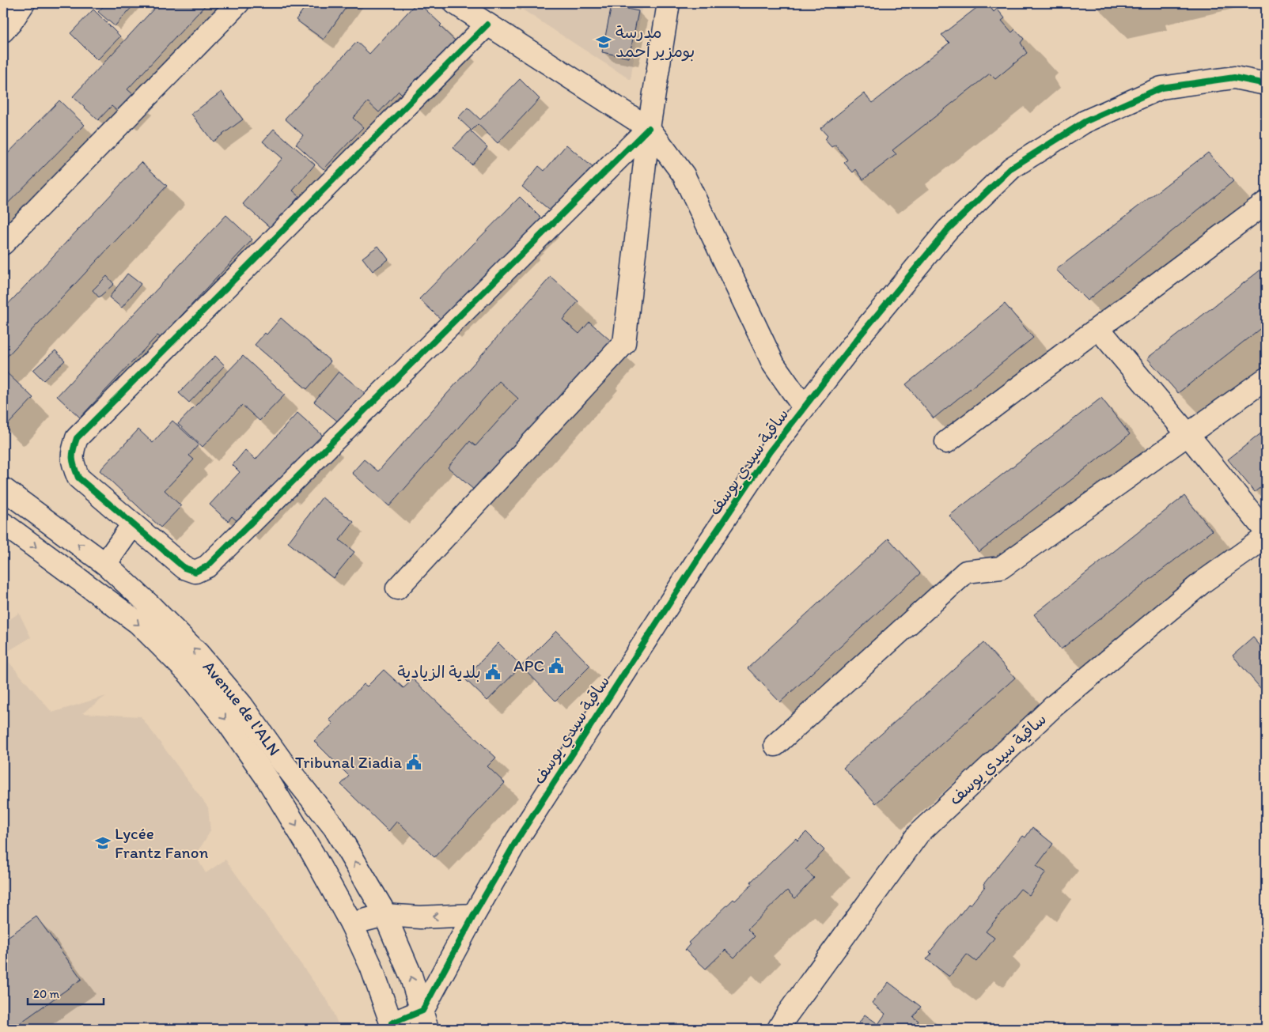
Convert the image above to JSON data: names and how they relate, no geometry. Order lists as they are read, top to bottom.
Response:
{
  "streets": {
    "street": ["ساقية سيدي يوسف", "Avenue de l'ALN"]
  },
  "crossings": [
    ["ساقية سيدي يوسف", "Avenue de l'ALN"]
  ],
  "places": {
    "school or university": ["مدرسة بومزير أحمد", "Lycée Frantz Fanon"],
    "public building": ["APC", "بلدية الزيادية", "Tribunal Ziadia"]
  },
  "scale_bar": "20 m"
}
